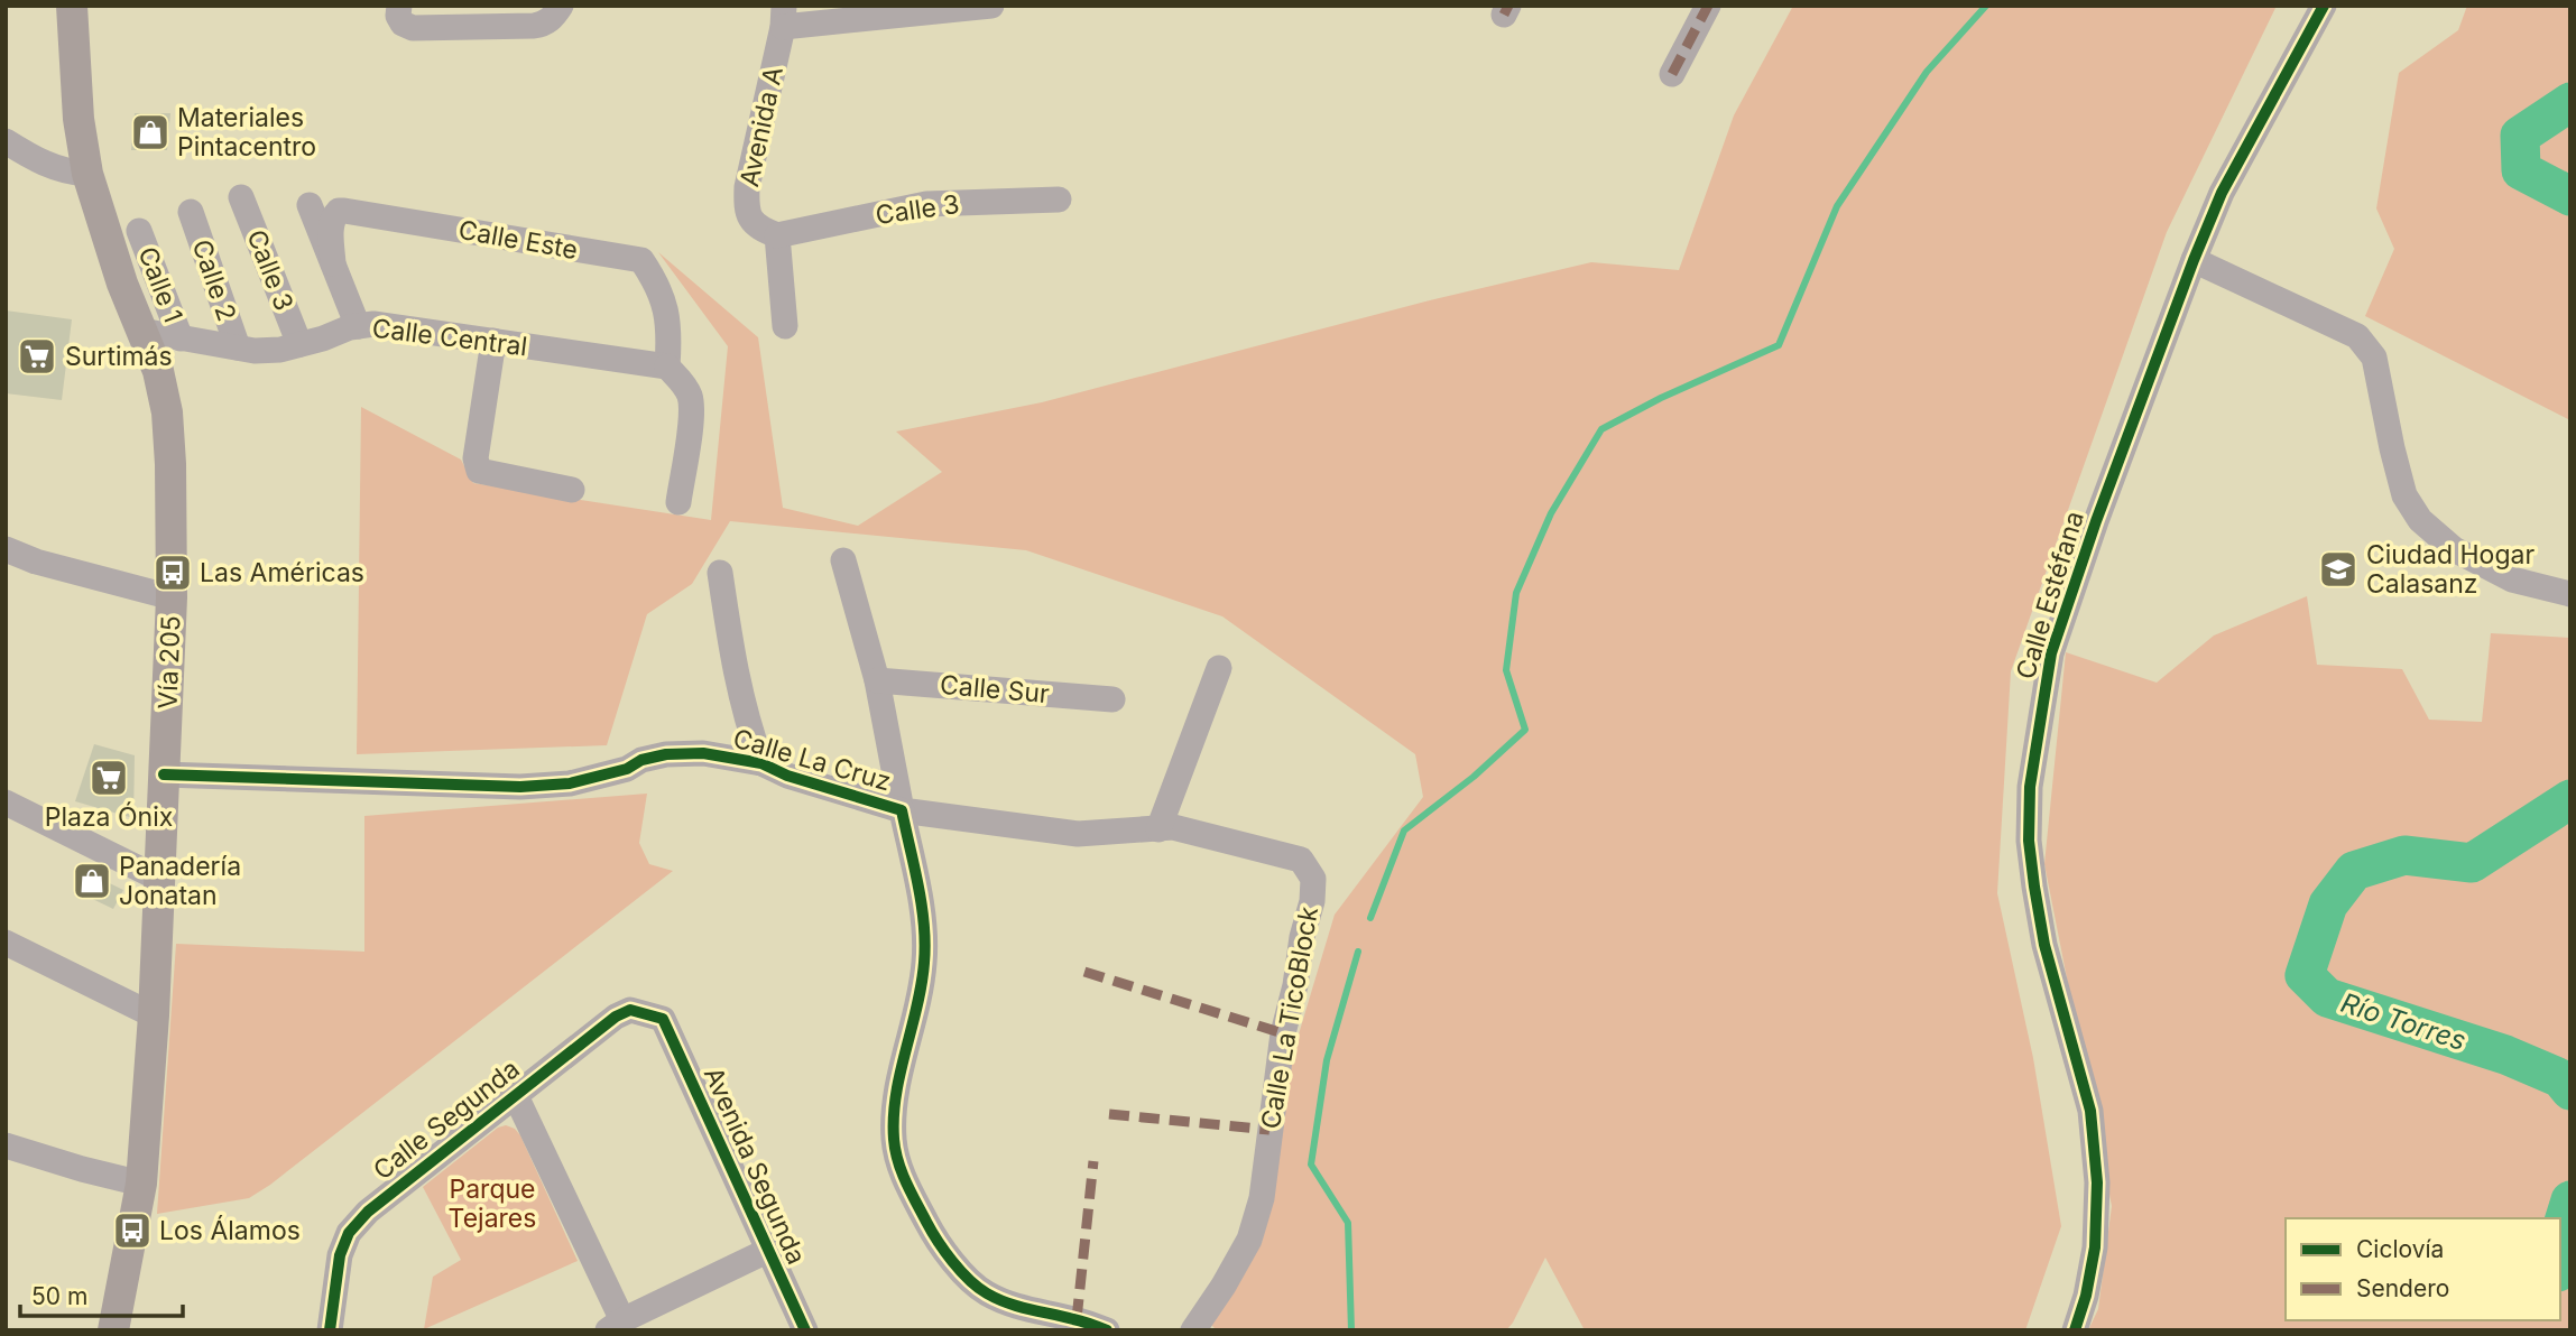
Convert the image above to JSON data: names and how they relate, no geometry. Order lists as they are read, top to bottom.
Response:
{
  "streets": {
    "main road": ["Vía 205"],
    "street": [
      "Avenida A",
      "Calle 3",
      "Calle Este",
      "Calle 2",
      "Calle 1",
      "Calle Central",
      "Calle Estéfana",
      "Calle Sur",
      "Calle La Cruz",
      "Calle La TicoBlock",
      "Calle Segunda",
      "Avenida Segunda"
    ]
  },
  "crossings": [
    ["Avenida A", "Calle 3"],
    ["Calle 3", "Calle Central"],
    ["Calle Este", "Calle Central"],
    ["Calle 2", "Calle Central"],
    ["Calle 1", "Calle Central"],
    ["Calle Central", "Vía 205"],
    ["Vía 205", "Calle La Cruz"],
    ["Calle La Cruz", "Calle La TicoBlock"],
    ["Calle Segunda", "Avenida Segunda"]
  ],
  "water": ["Río Torres"],
  "parks": ["Parque Tejares"],
  "places": {
    "shop": ["Materiales Pintacentro", "Panadería Jonatan"],
    "supermarket": ["Surtimás", "Plaza Ónix"],
    "school or university": ["Ciudad Hogar Calasanz"],
    "bus stop": ["Las Américas", "Los Álamos"]
  },
  "legend": ["Ciclovía", "Sendero"],
  "scale_bar": "50 m"
}
